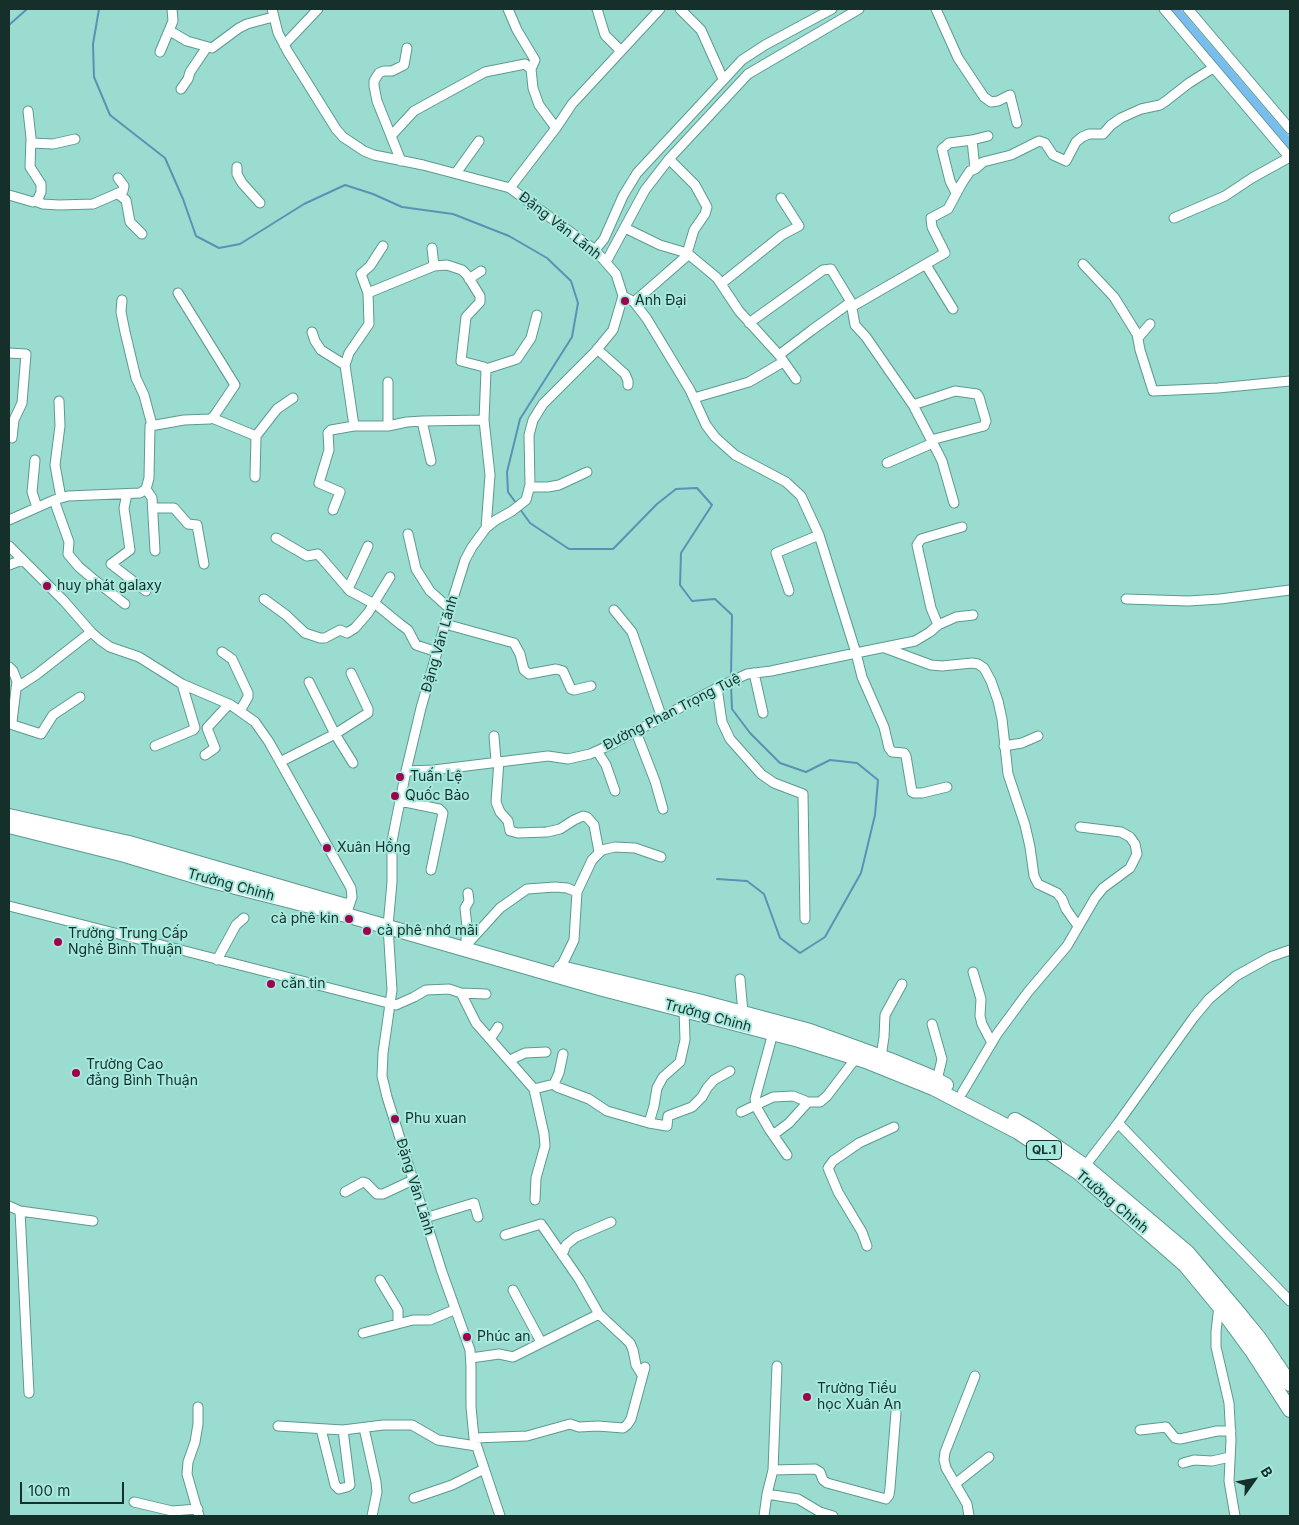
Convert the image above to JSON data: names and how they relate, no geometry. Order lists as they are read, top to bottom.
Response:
{
  "streets": {
    "highway": ["Trường Chinh", "QL.1"],
    "street": ["Đặng Văn Lãnh", "Đường Phan Trọng Tuệ"]
  },
  "crossings": [
    ["Đặng Văn Lãnh", "Đường Phan Trọng Tuệ"],
    ["Đặng Văn Lãnh", "Trường Chinh"]
  ],
  "places": [
    "Anh Đại",
    "huy phát galaxy",
    "Tuấn Lệ",
    "Quốc Bảo",
    "Xuân Hồng",
    "cà phê kin",
    "cà phê nhớ mãi",
    "Trường Trung Cấp Nghề Bình Thuận",
    "căn tin",
    "Trường Cao đẳng Bình Thuận",
    "Phu xuan",
    "Phúc an",
    "Trường Tiểu học Xuân An"
  ],
  "scale_bar": "100 m",
  "north": "top right"
}
